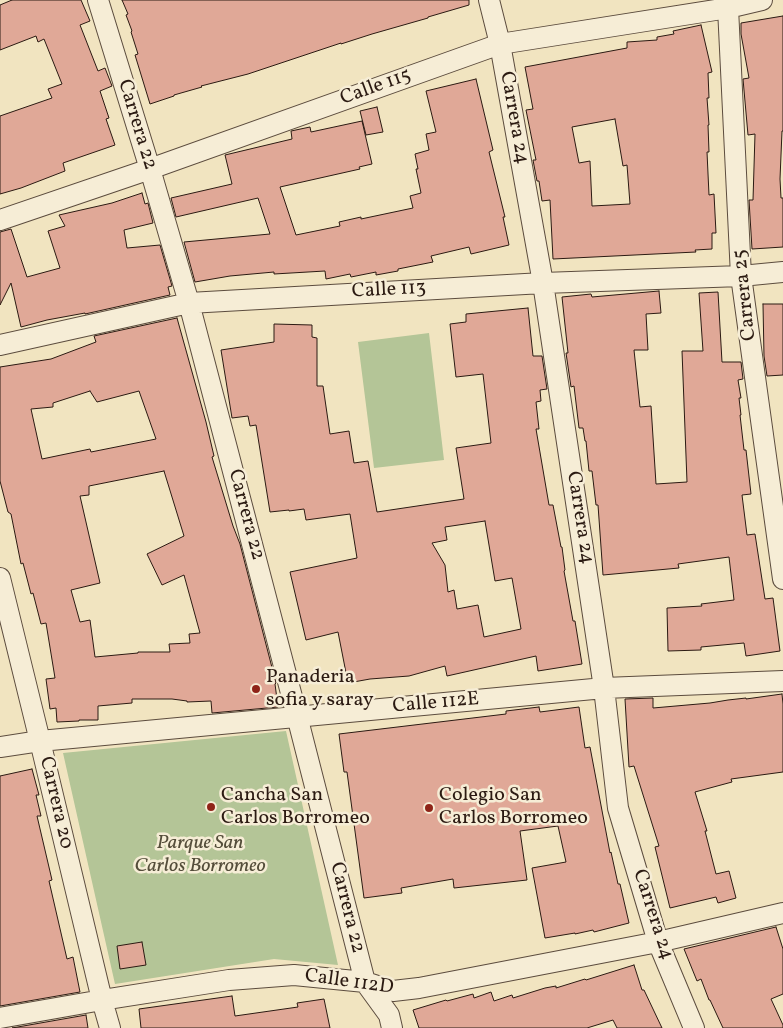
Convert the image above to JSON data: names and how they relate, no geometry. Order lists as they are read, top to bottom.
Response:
{
  "streets": {
    "street": [
      "Calle 115",
      "Carrera 24",
      "Carrera 22",
      "Calle 113",
      "Carrera 25",
      "Calle 112E",
      "Carrera 20",
      "Calle 112D"
    ]
  },
  "crossings": [
    ["Calle 115", "Carrera 24"],
    ["Calle 115", "Carrera 22"],
    ["Calle 115", "Carrera 25"],
    ["Carrera 24", "Calle 113"],
    ["Carrera 24", "Calle 112E"],
    ["Carrera 24", "Calle 112D"],
    ["Carrera 22", "Calle 113"],
    ["Carrera 22", "Calle 112E"],
    ["Carrera 22", "Calle 112D"],
    ["Calle 113", "Carrera 25"],
    ["Calle 112E", "Carrera 20"],
    ["Carrera 20", "Calle 112D"]
  ],
  "parks": ["Parque San Carlos Borromeo"],
  "places": ["Panaderia sofia y saray", "Cancha San Carlos Borromeo", "Colegio San Carlos Borromeo"]
}
